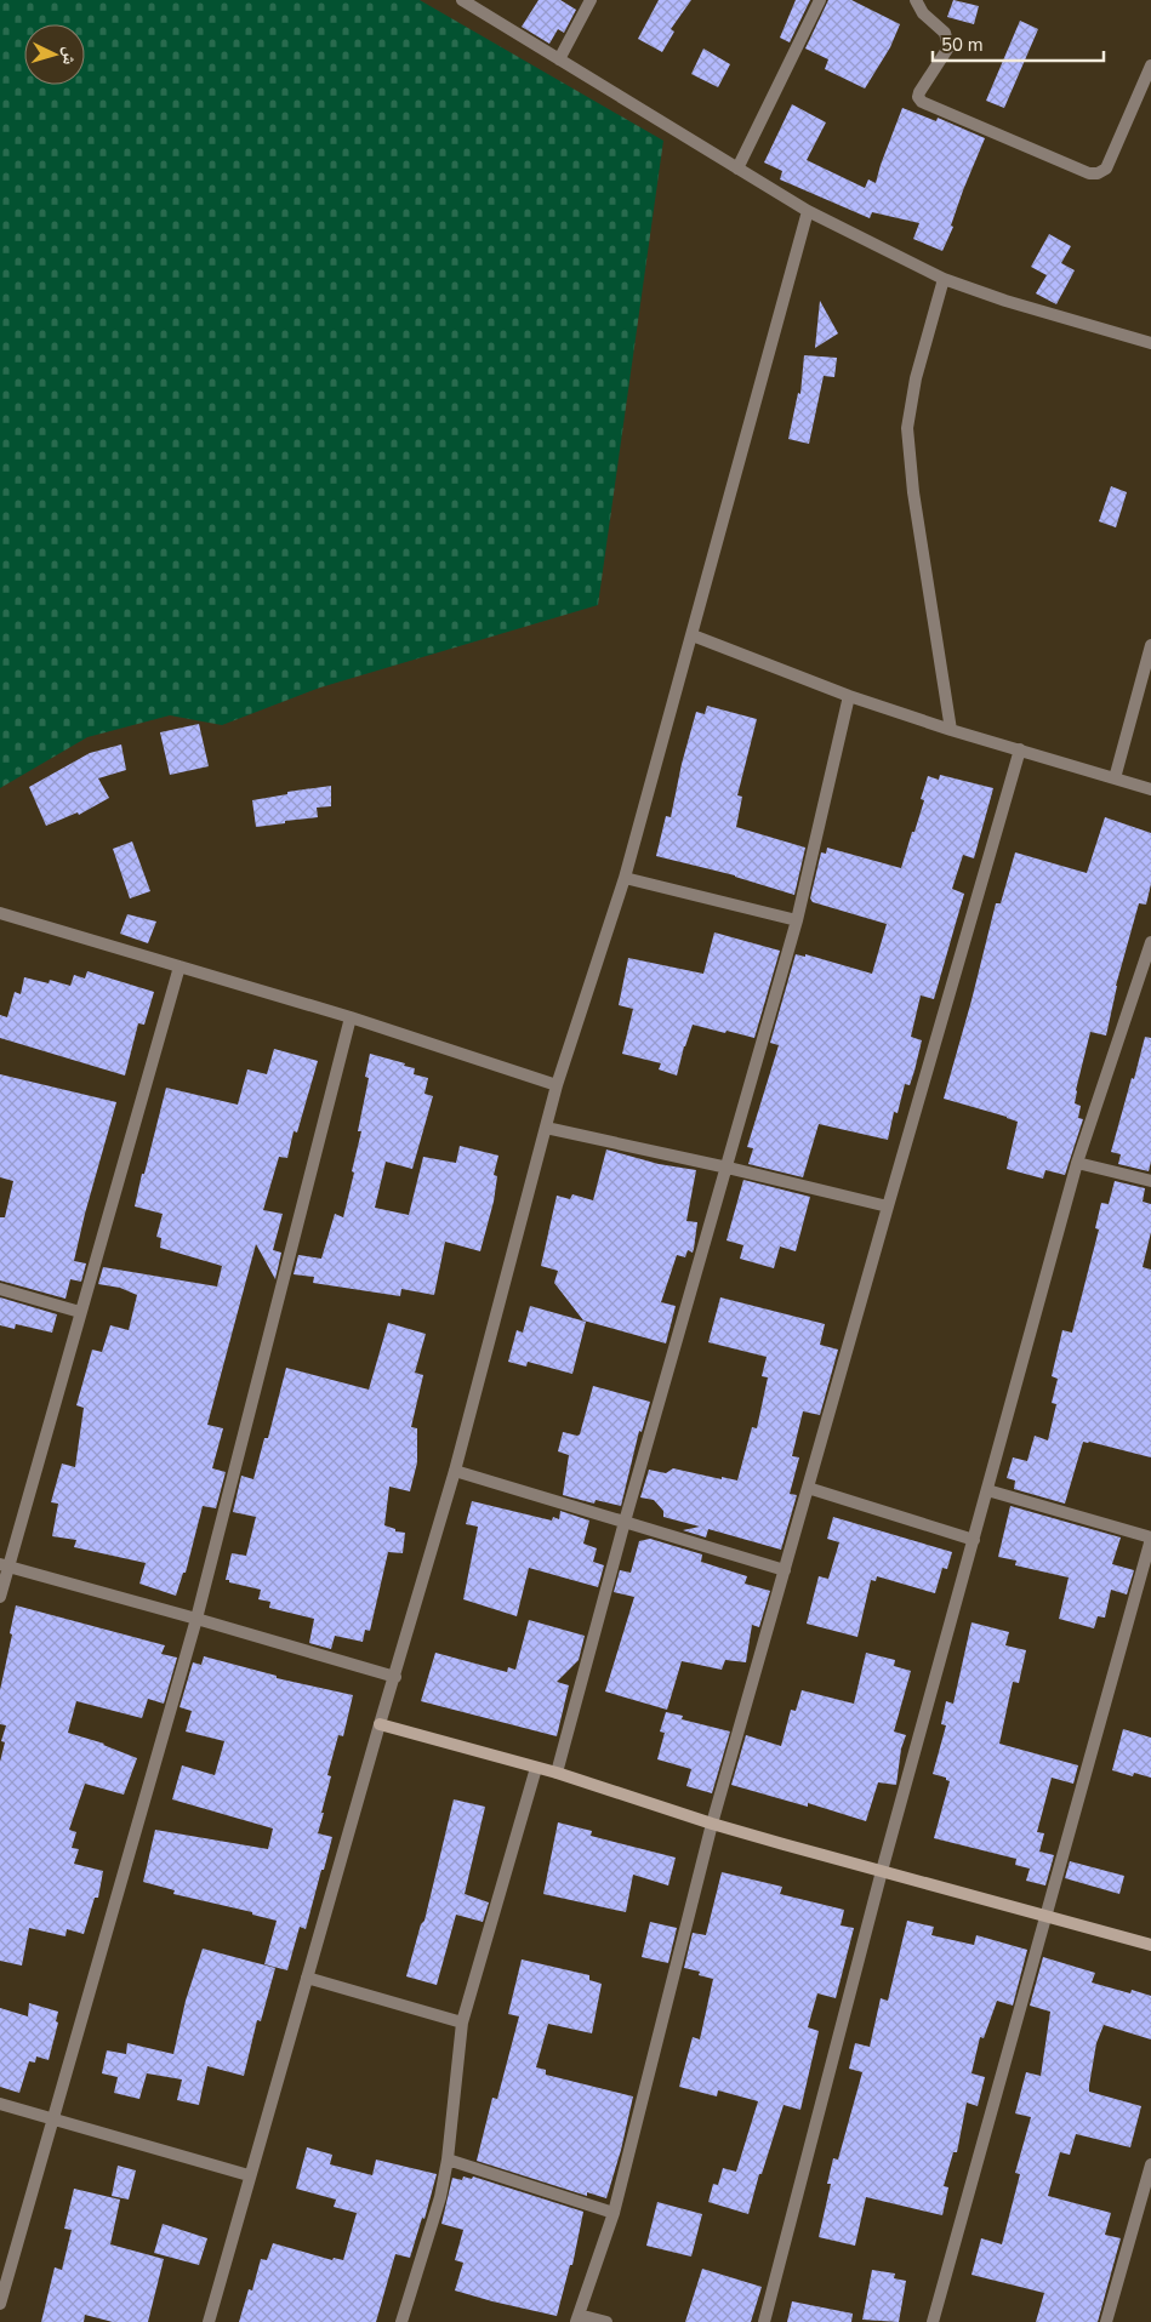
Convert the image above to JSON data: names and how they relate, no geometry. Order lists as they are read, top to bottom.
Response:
{
  "scale_bar": "50 m",
  "north": "right"
}
